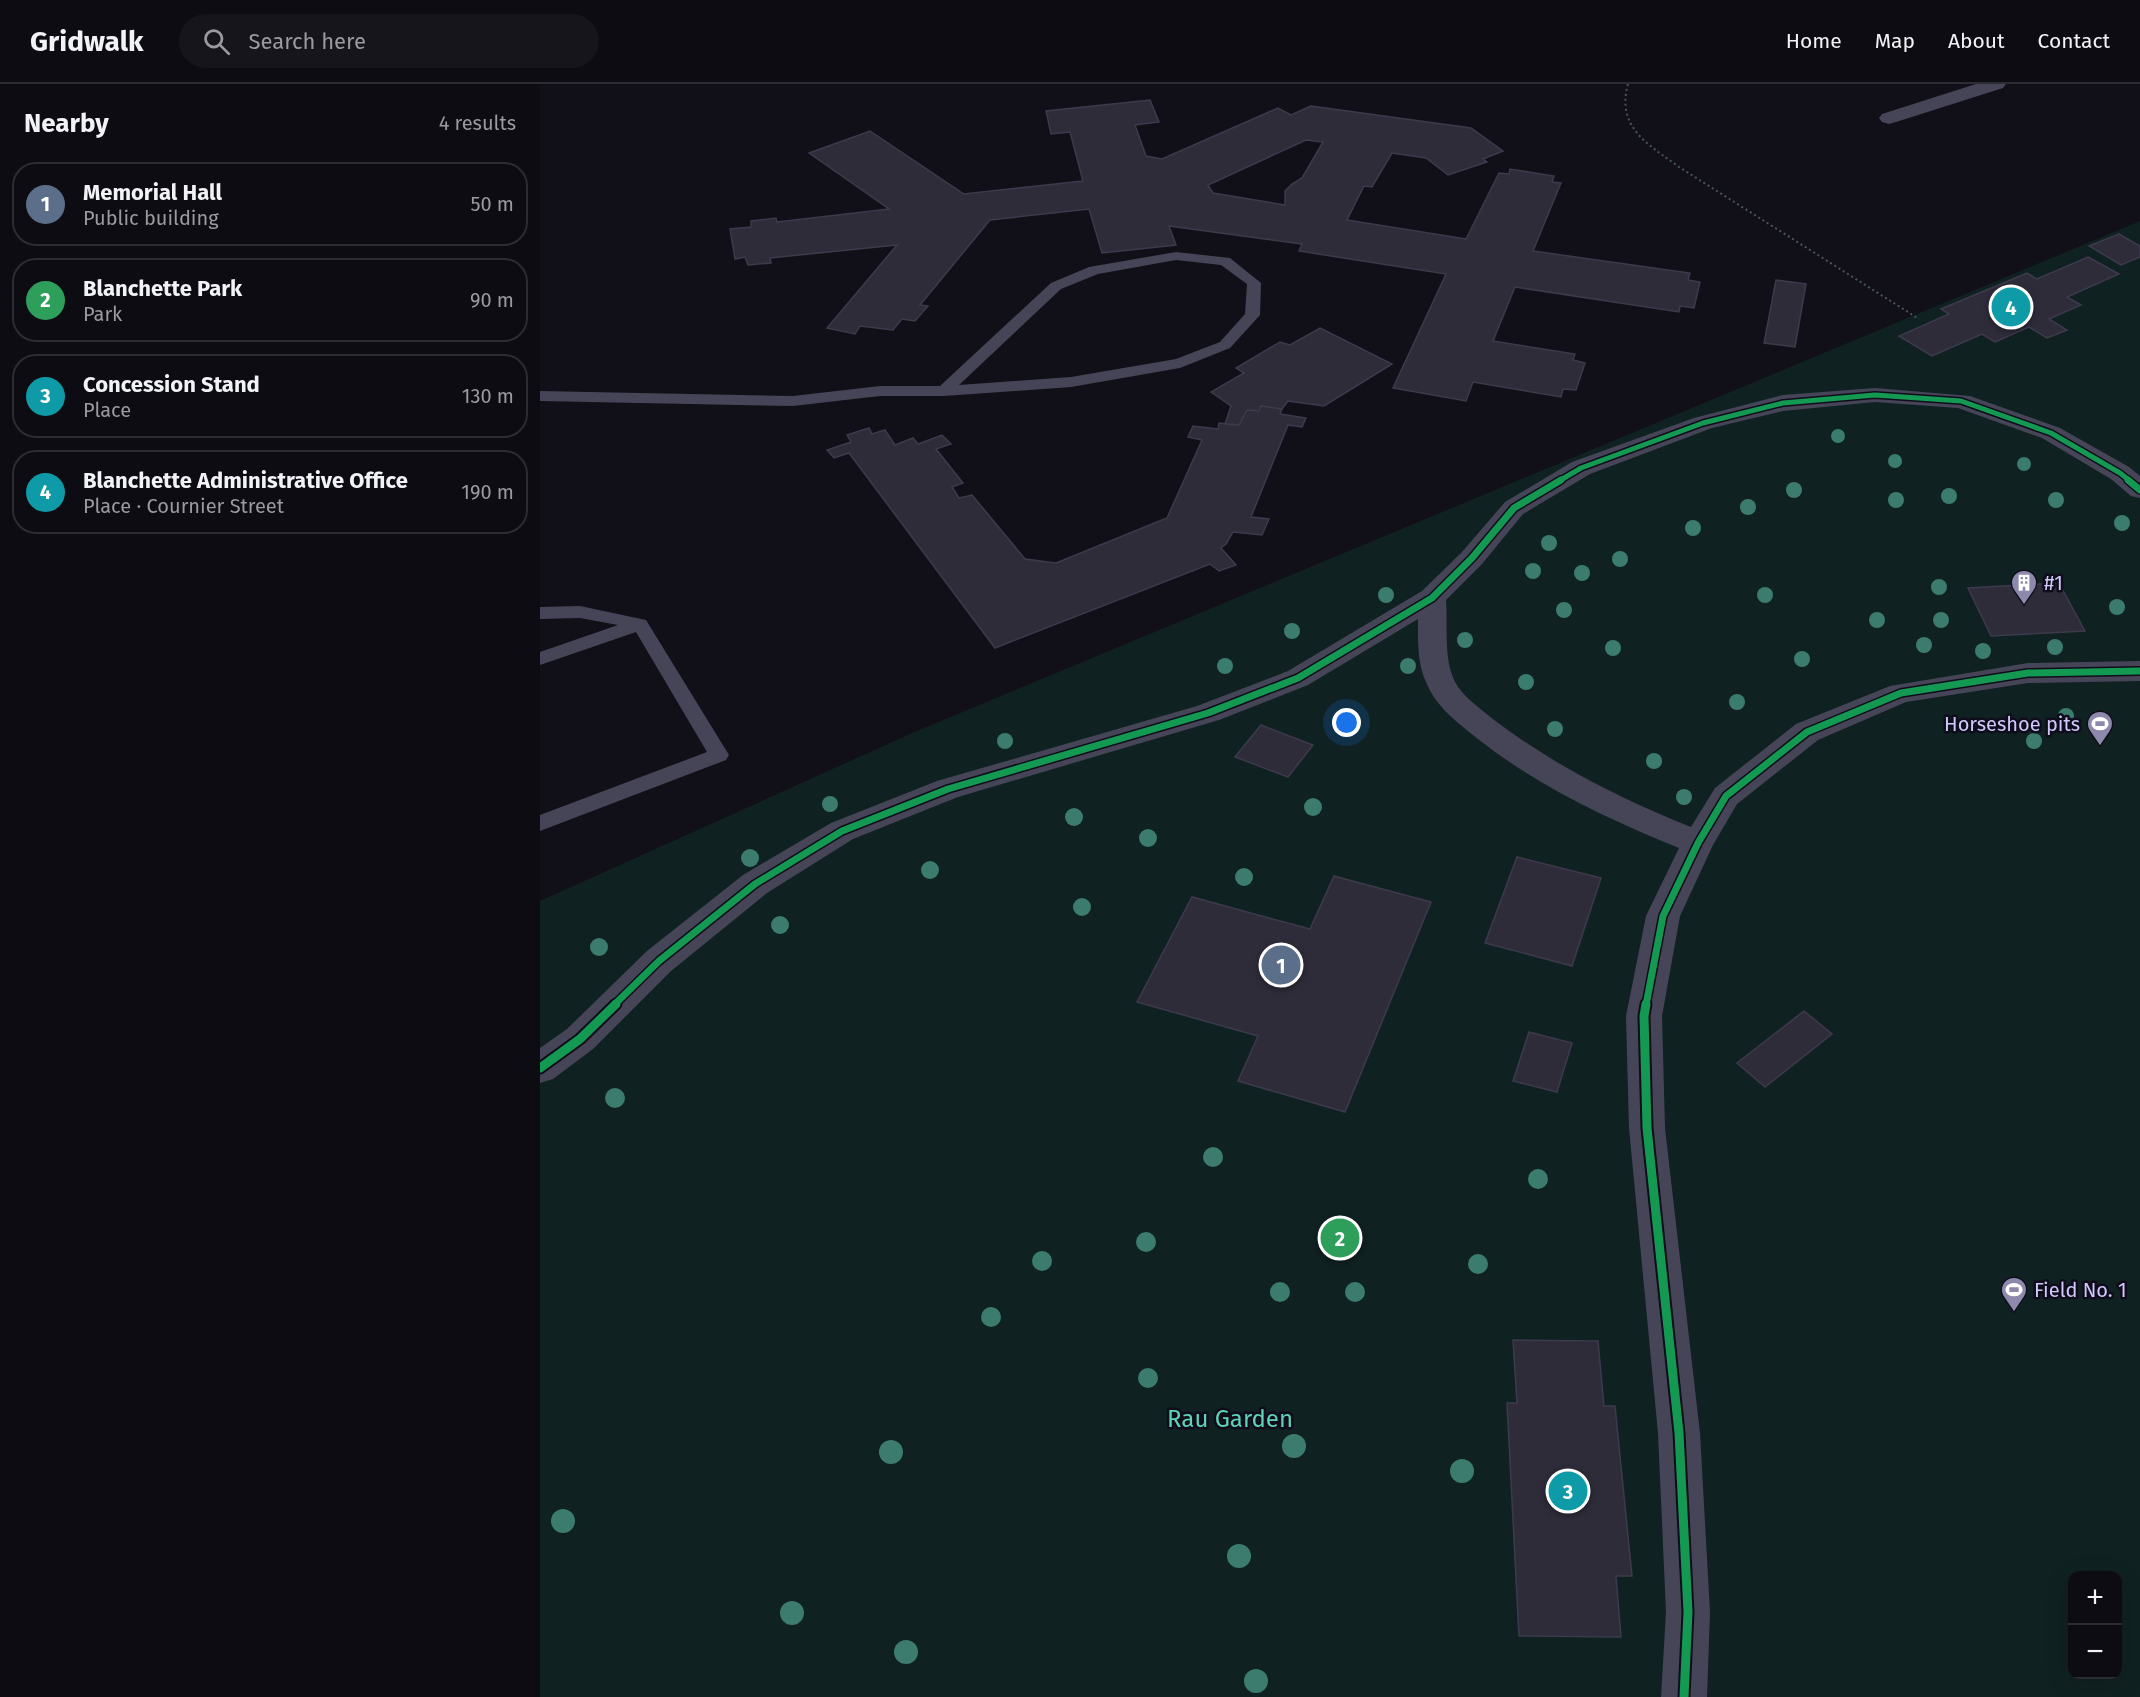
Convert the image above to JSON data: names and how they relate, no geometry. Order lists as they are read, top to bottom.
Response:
{
  "parks": ["Rau Garden"],
  "places": {
    "building": ["#1"],
    "sports": ["Horseshoe pits", "Field No. 1"]
  },
  "page": {
    "header": "Gridwalk",
    "search": "Search here",
    "nav": [
      "Home",
      "Map",
      "About",
      "Contact"
    ],
    "heading": ["Nearby", "4 results"],
    "list": [
      {
        "mark": "1",
        "name": "Memorial Hall",
        "note": "Public building",
        "value": "50 m"
      },
      {
        "mark": "2",
        "name": "Blanchette Park",
        "note": "Park",
        "value": "90 m"
      },
      {
        "mark": "3",
        "name": "Concession Stand",
        "note": "Place",
        "value": "130 m"
      },
      {
        "mark": "4",
        "name": "Blanchette Administrative Office",
        "note": "Place · Cournier Street",
        "value": "190 m"
      }
    ],
    "pins": [
      "4",
      "1",
      "2",
      "3"
    ],
    "map_buttons": ["+", "−"]
  }
}
